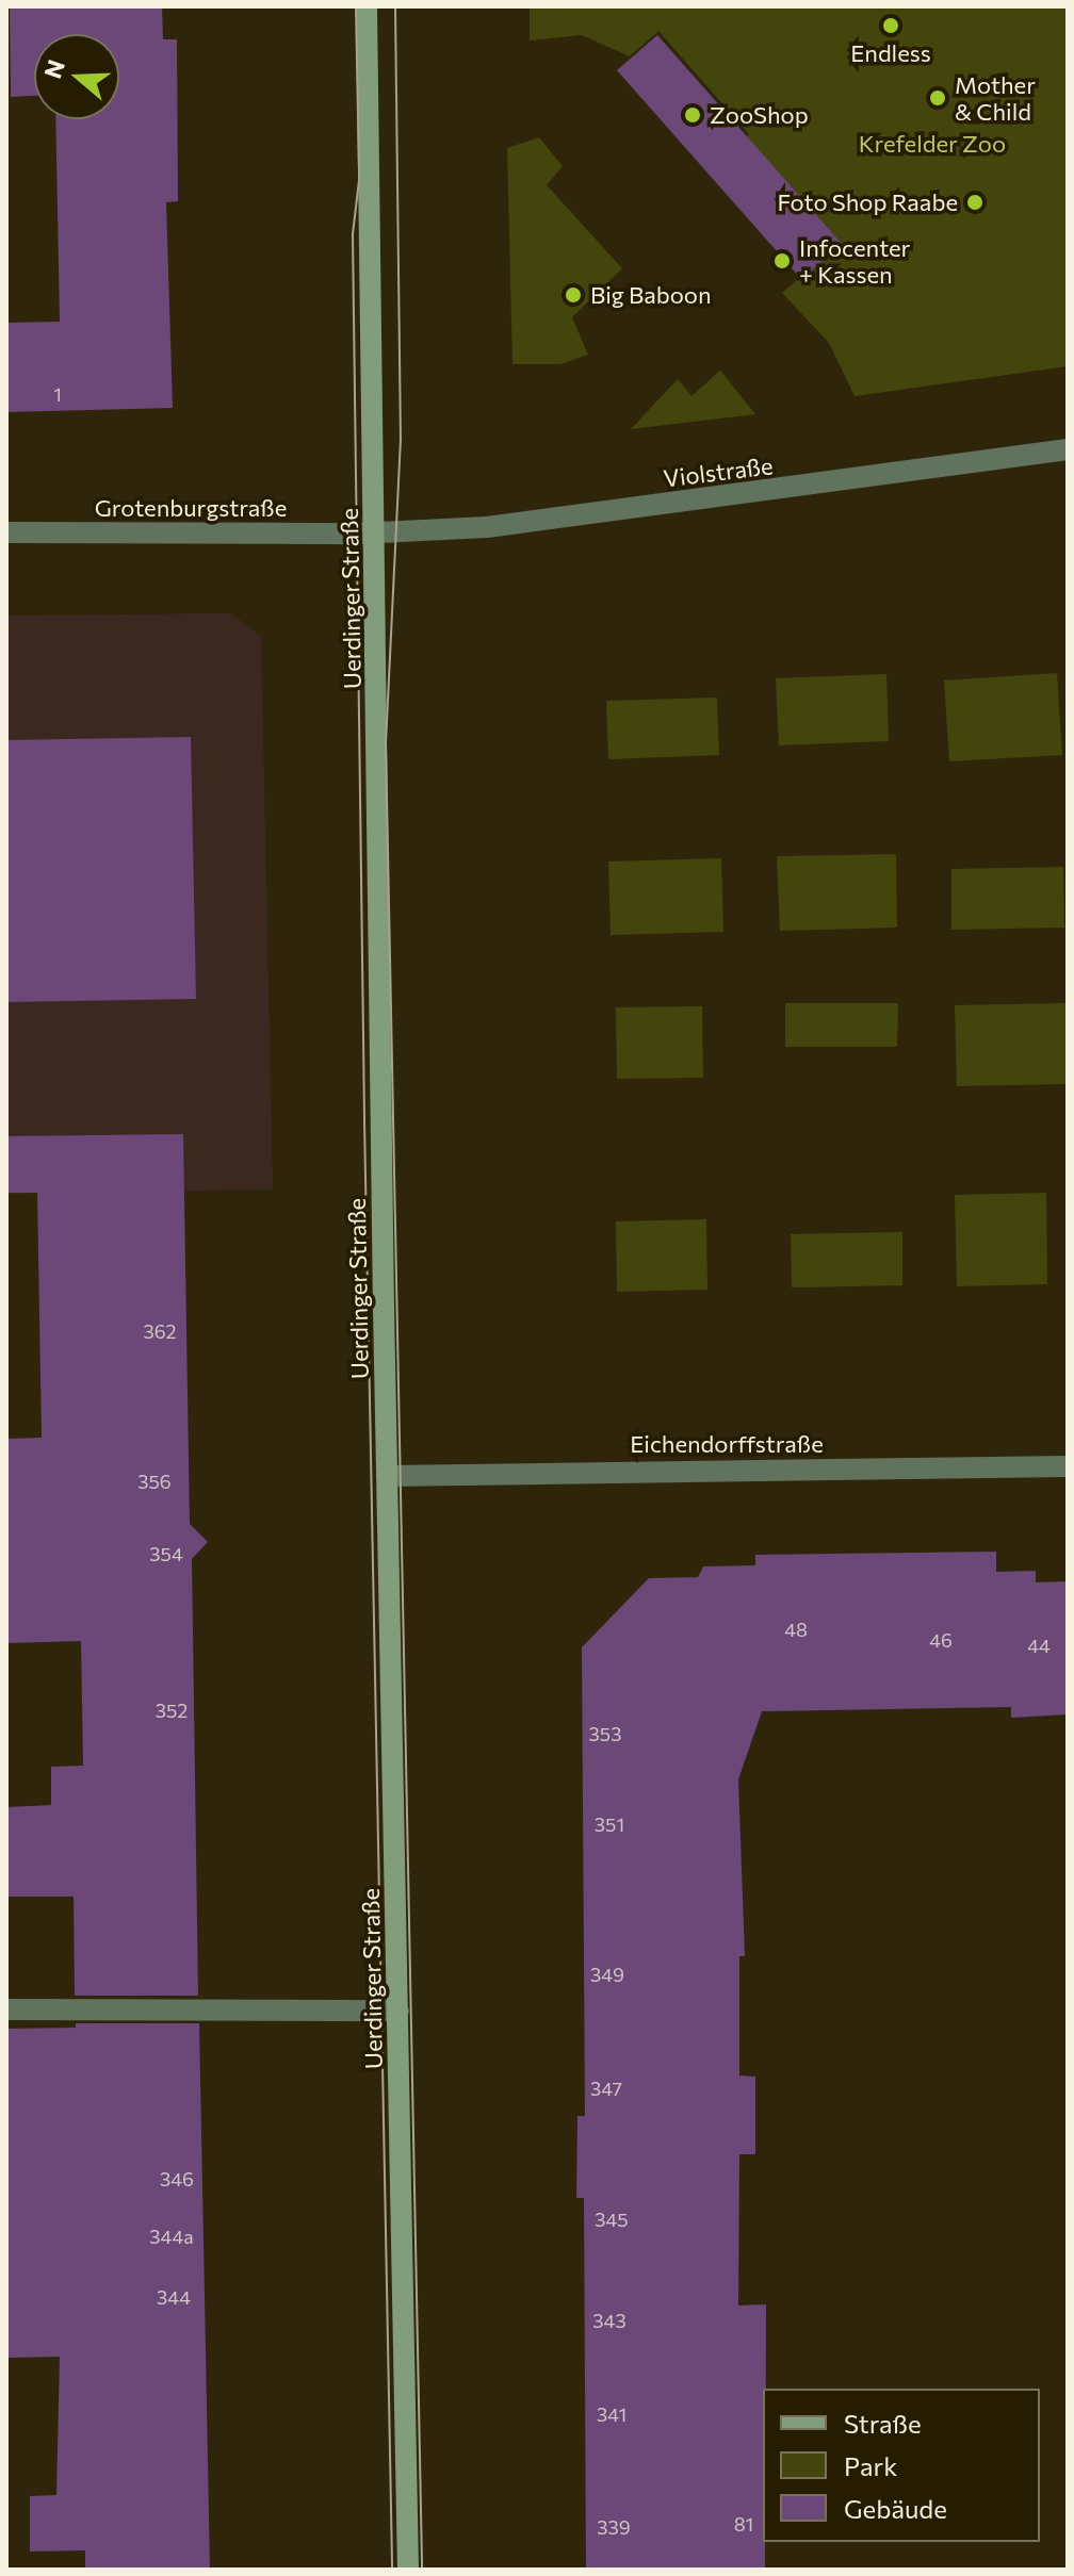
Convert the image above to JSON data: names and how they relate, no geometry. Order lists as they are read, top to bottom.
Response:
{
  "streets": {
    "main road": ["Uerdinger Straße"],
    "street": ["Violstraße", "Grotenburgstraße", "Eichendorffstraße"]
  },
  "crossings": [
    ["Violstraße", "Grotenburgstraße"],
    ["Violstraße", "Uerdinger Straße"],
    ["Grotenburgstraße", "Uerdinger Straße"],
    ["Uerdinger Straße", "Eichendorffstraße"]
  ],
  "parks": ["Krefelder Zoo"],
  "places": [
    "Endless",
    "Mother & Child",
    "ZooShop",
    "Foto Shop Raabe",
    "Infocenter + Kassen",
    "Big Baboon"
  ],
  "house_numbers": [
    "1",
    "362",
    "356",
    "354",
    "48",
    "46",
    "44",
    "352",
    "353",
    "351",
    "349",
    "347",
    "346",
    "345",
    "344a",
    "344",
    "343",
    "341",
    "81",
    "339"
  ],
  "legend": ["Straße", "Park", "Gebäude"],
  "north": "left"
}
